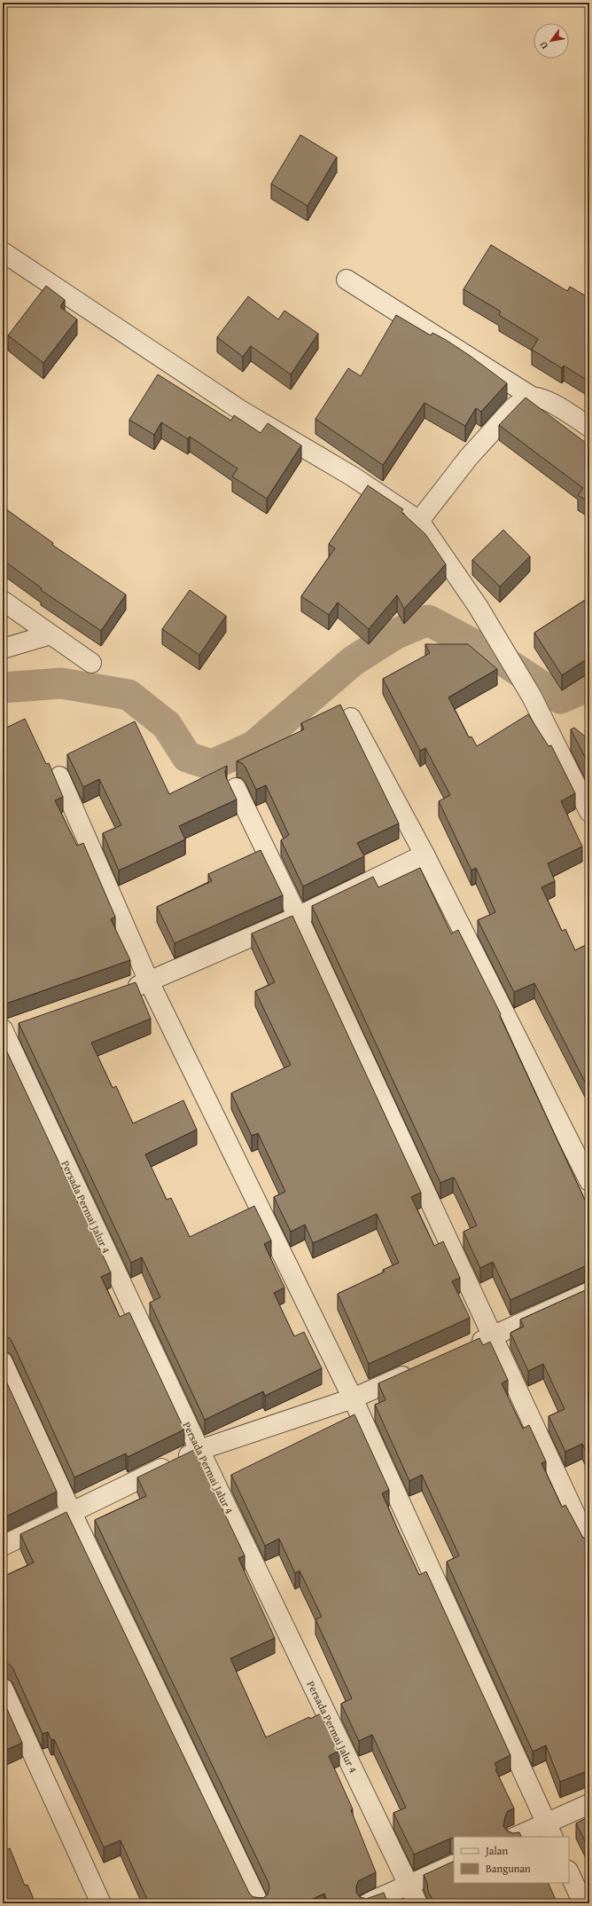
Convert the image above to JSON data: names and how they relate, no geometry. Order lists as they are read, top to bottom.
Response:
{
  "streets": {
    "street": ["Persada Permai Jalur 4"]
  },
  "legend": ["Jalan", "Bangunan"],
  "north": "bottom left"
}
